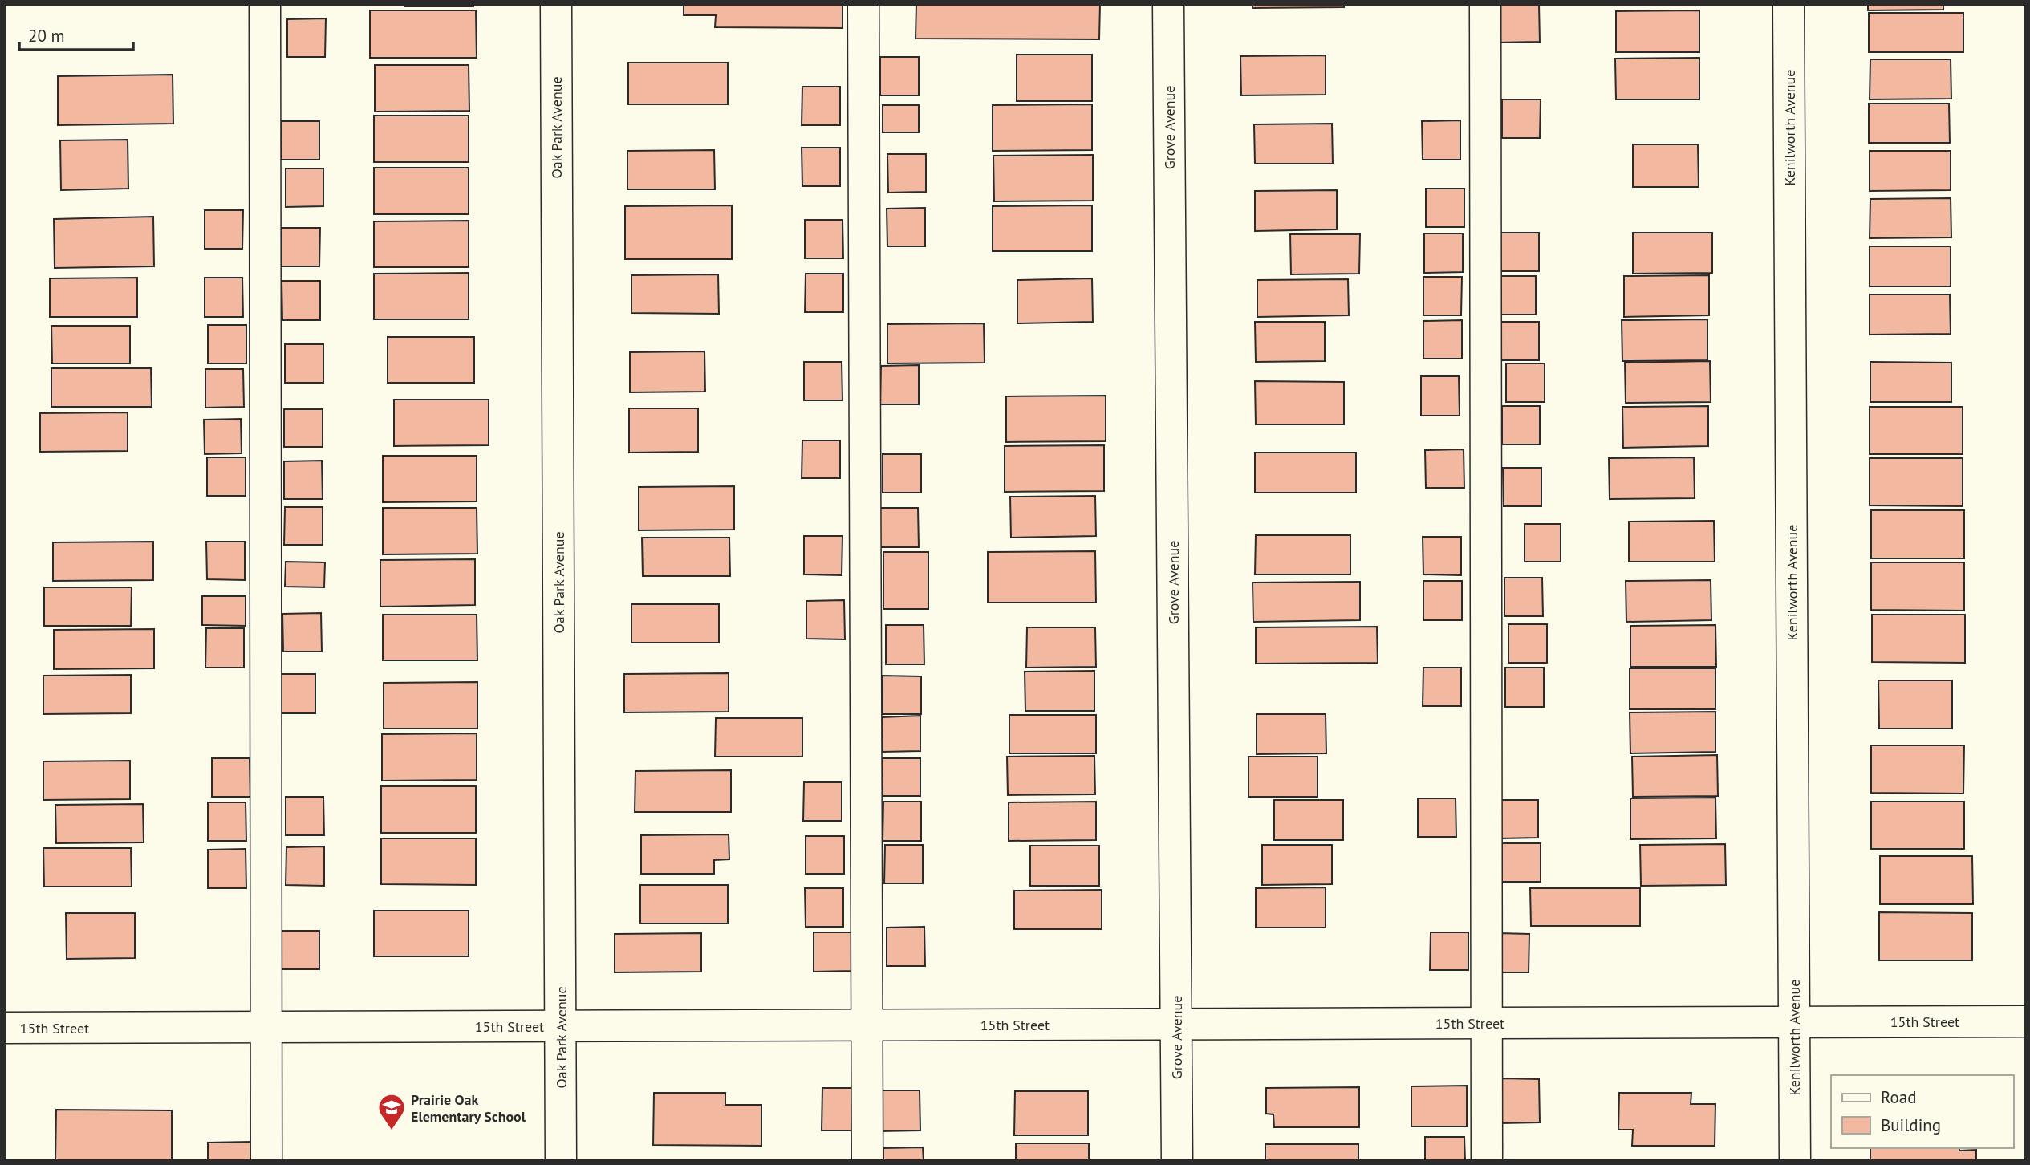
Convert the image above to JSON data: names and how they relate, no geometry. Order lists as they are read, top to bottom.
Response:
{
  "streets": {
    "street": [
      "Oak Park Avenue",
      "Grove Avenue",
      "Kenilworth Avenue",
      "15th Street"
    ]
  },
  "crossings": [
    ["Oak Park Avenue", "15th Street"],
    ["Grove Avenue", "15th Street"],
    ["Kenilworth Avenue", "15th Street"]
  ],
  "places": {
    "school or university": ["Prairie Oak Elementary School"]
  },
  "legend": ["Road", "Building"],
  "scale_bar": "20 m"
}
